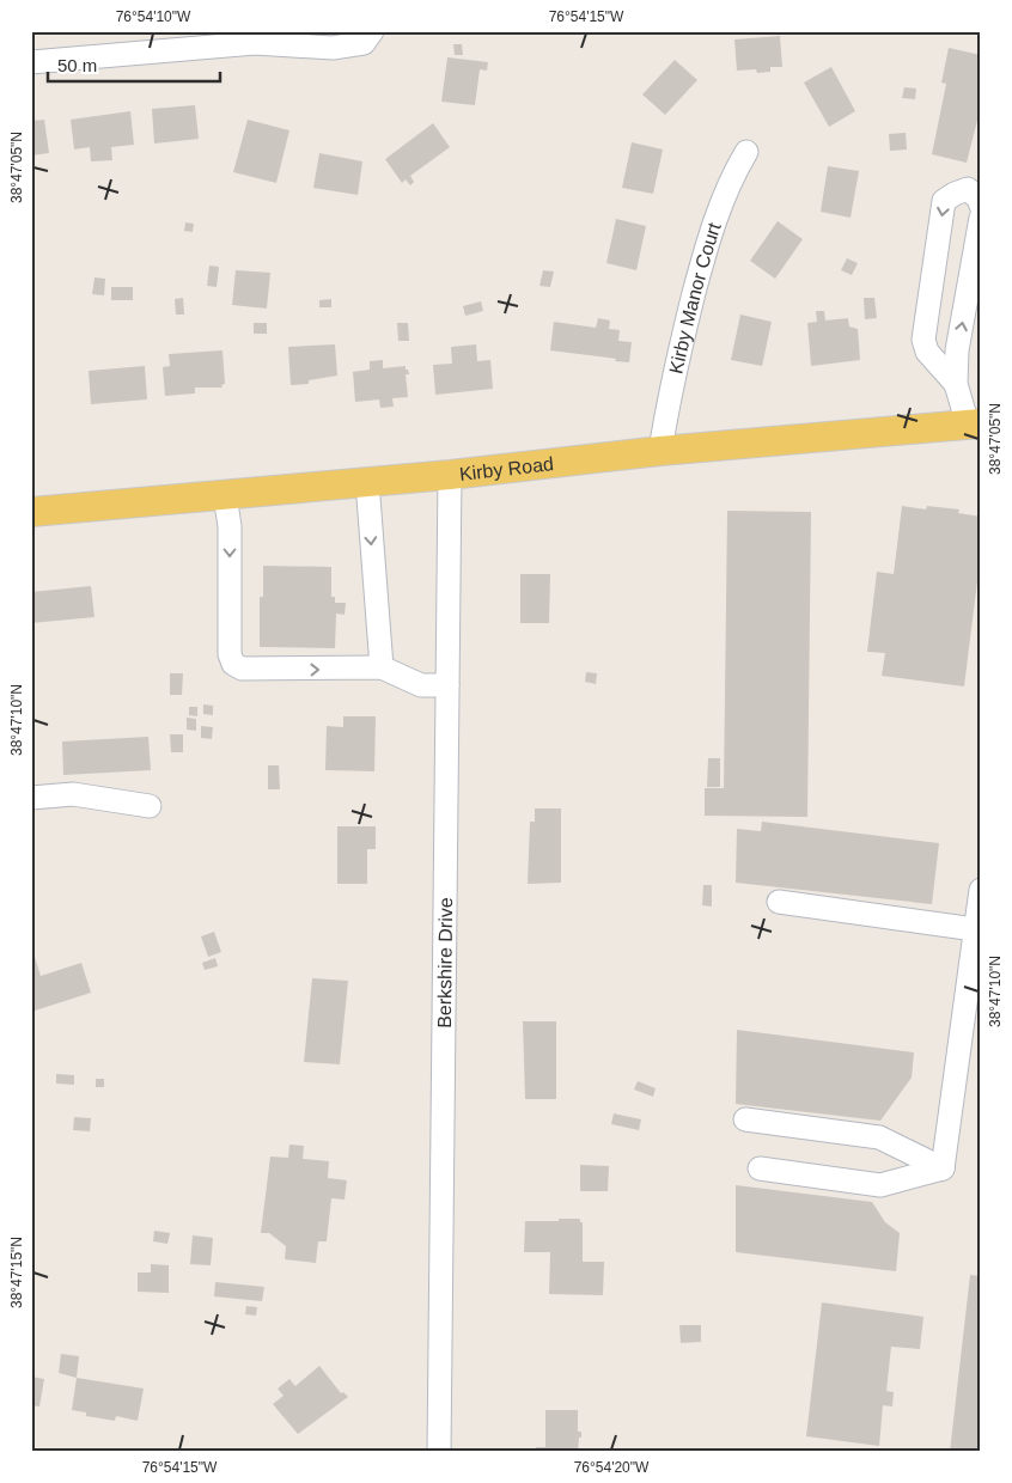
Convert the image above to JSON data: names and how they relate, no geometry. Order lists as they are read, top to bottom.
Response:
{
  "streets": {
    "main road": ["Kirby Road"],
    "street": ["Kirby Manor Court", "Berkshire Drive"]
  },
  "crossings": [
    ["Kirby Manor Court", "Kirby Road"],
    ["Kirby Road", "Berkshire Drive"]
  ],
  "scale_bar": "50 m",
  "coordinates": [
    "76°54'10\"W",
    "76°54'15\"W",
    "38°47'05\"N",
    "38°47'10\"N",
    "38°47'15\"N",
    "76°54'20\"W"
  ]
}
